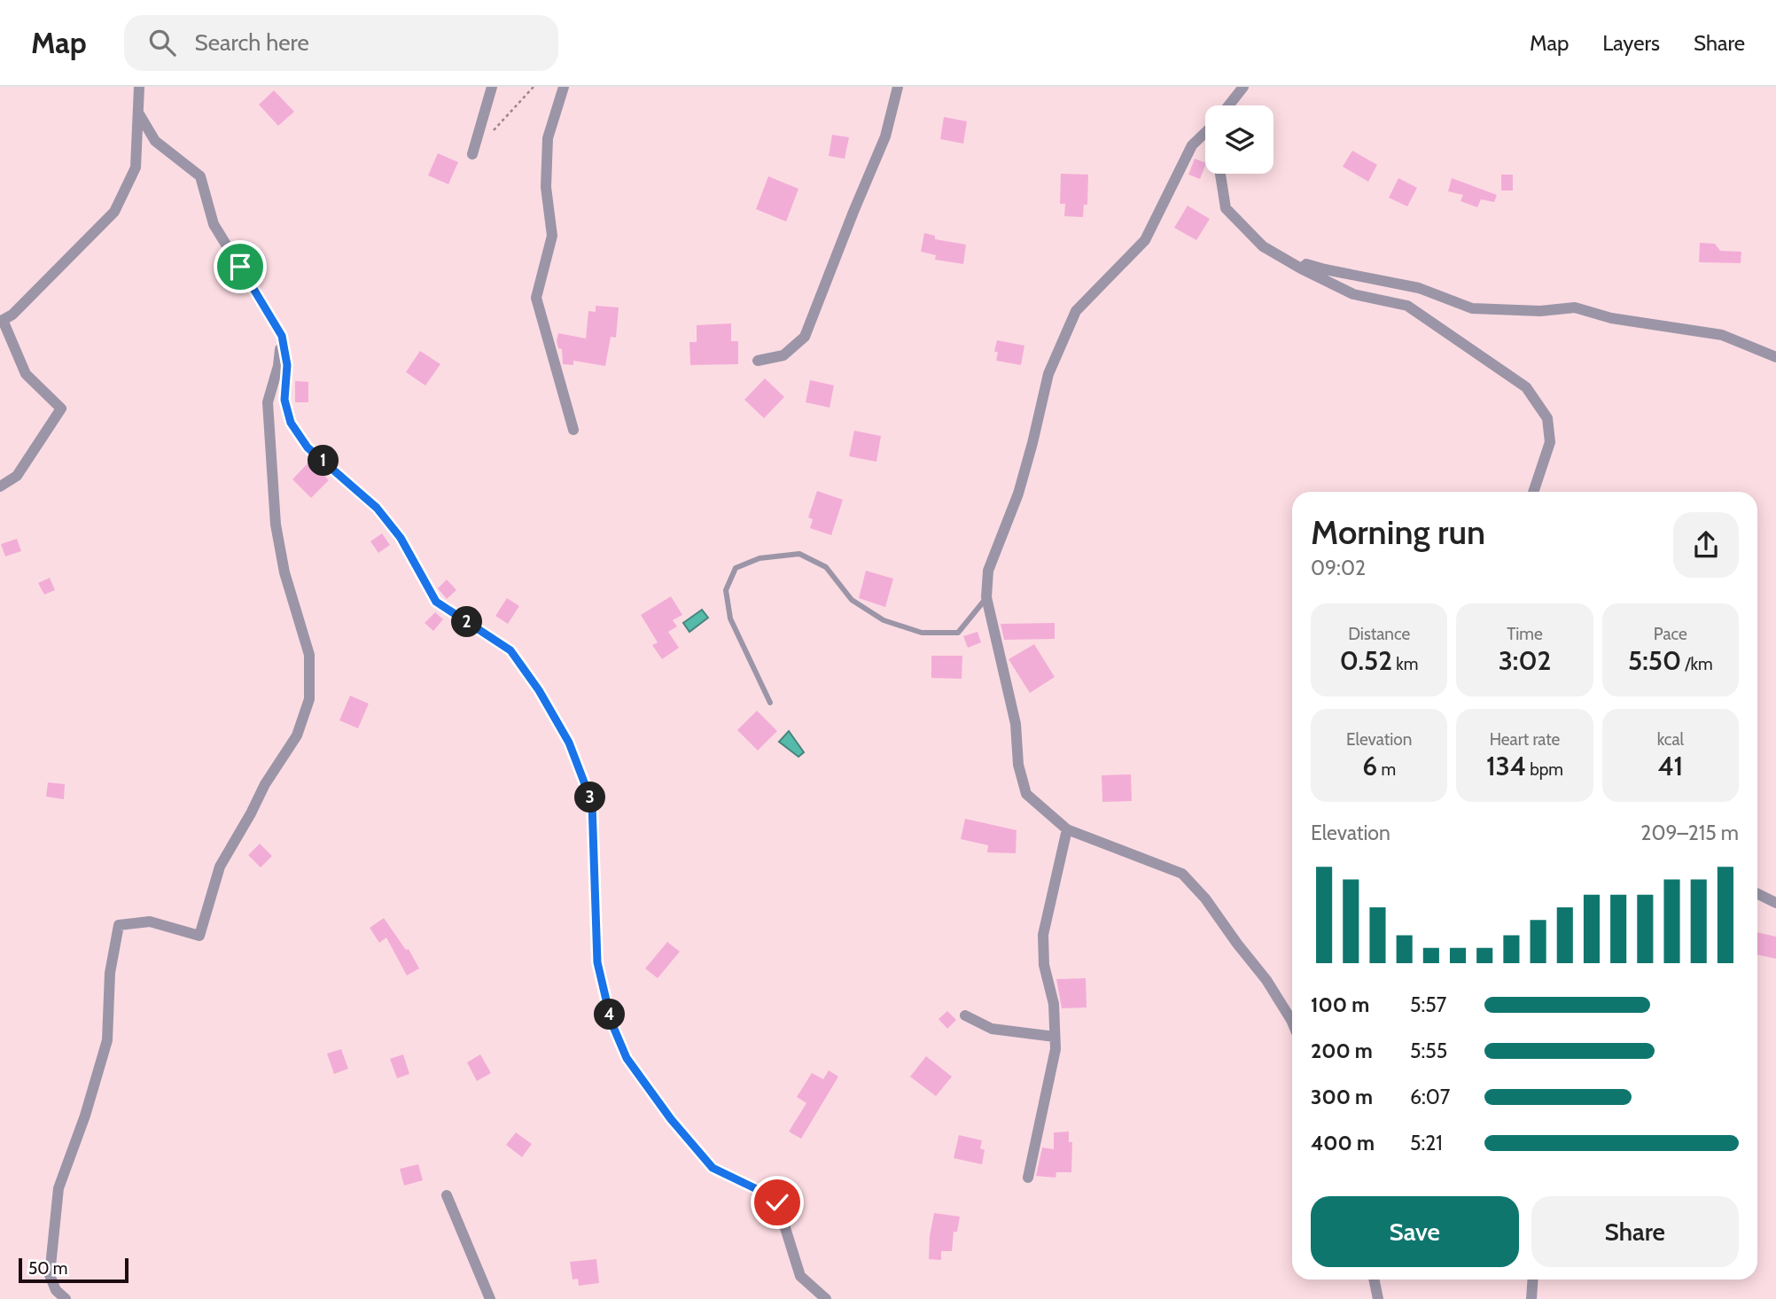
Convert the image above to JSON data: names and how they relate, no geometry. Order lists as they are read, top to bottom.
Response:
{
  "scale_bar": "50 m",
  "page": {
    "header": "Map",
    "search": "Search here",
    "nav": ["Map", "Layers", "Share"],
    "pins": [
      "1",
      "2",
      "3",
      "4"
    ],
    "heading": ["Morning run", "09:02"],
    "stats": [
      ["Distance", "0.52 km"],
      ["Time", "3:02"],
      ["Pace", "5:50 /km"],
      ["Elevation", "6 m"],
      ["Heart rate", "134 bpm"],
      ["kcal", "41"]
    ],
    "chart": ["Elevation", "209–215 m"],
    "list": [
      {
        "name": "100 m",
        "note": "5:57"
      },
      {
        "name": "200 m",
        "note": "5:55"
      },
      {
        "name": "300 m",
        "note": "6:07"
      },
      {
        "name": "400 m",
        "note": "5:21"
      }
    ],
    "buttons": ["Save", "Share"],
    "scale": "50 m"
  }
}
